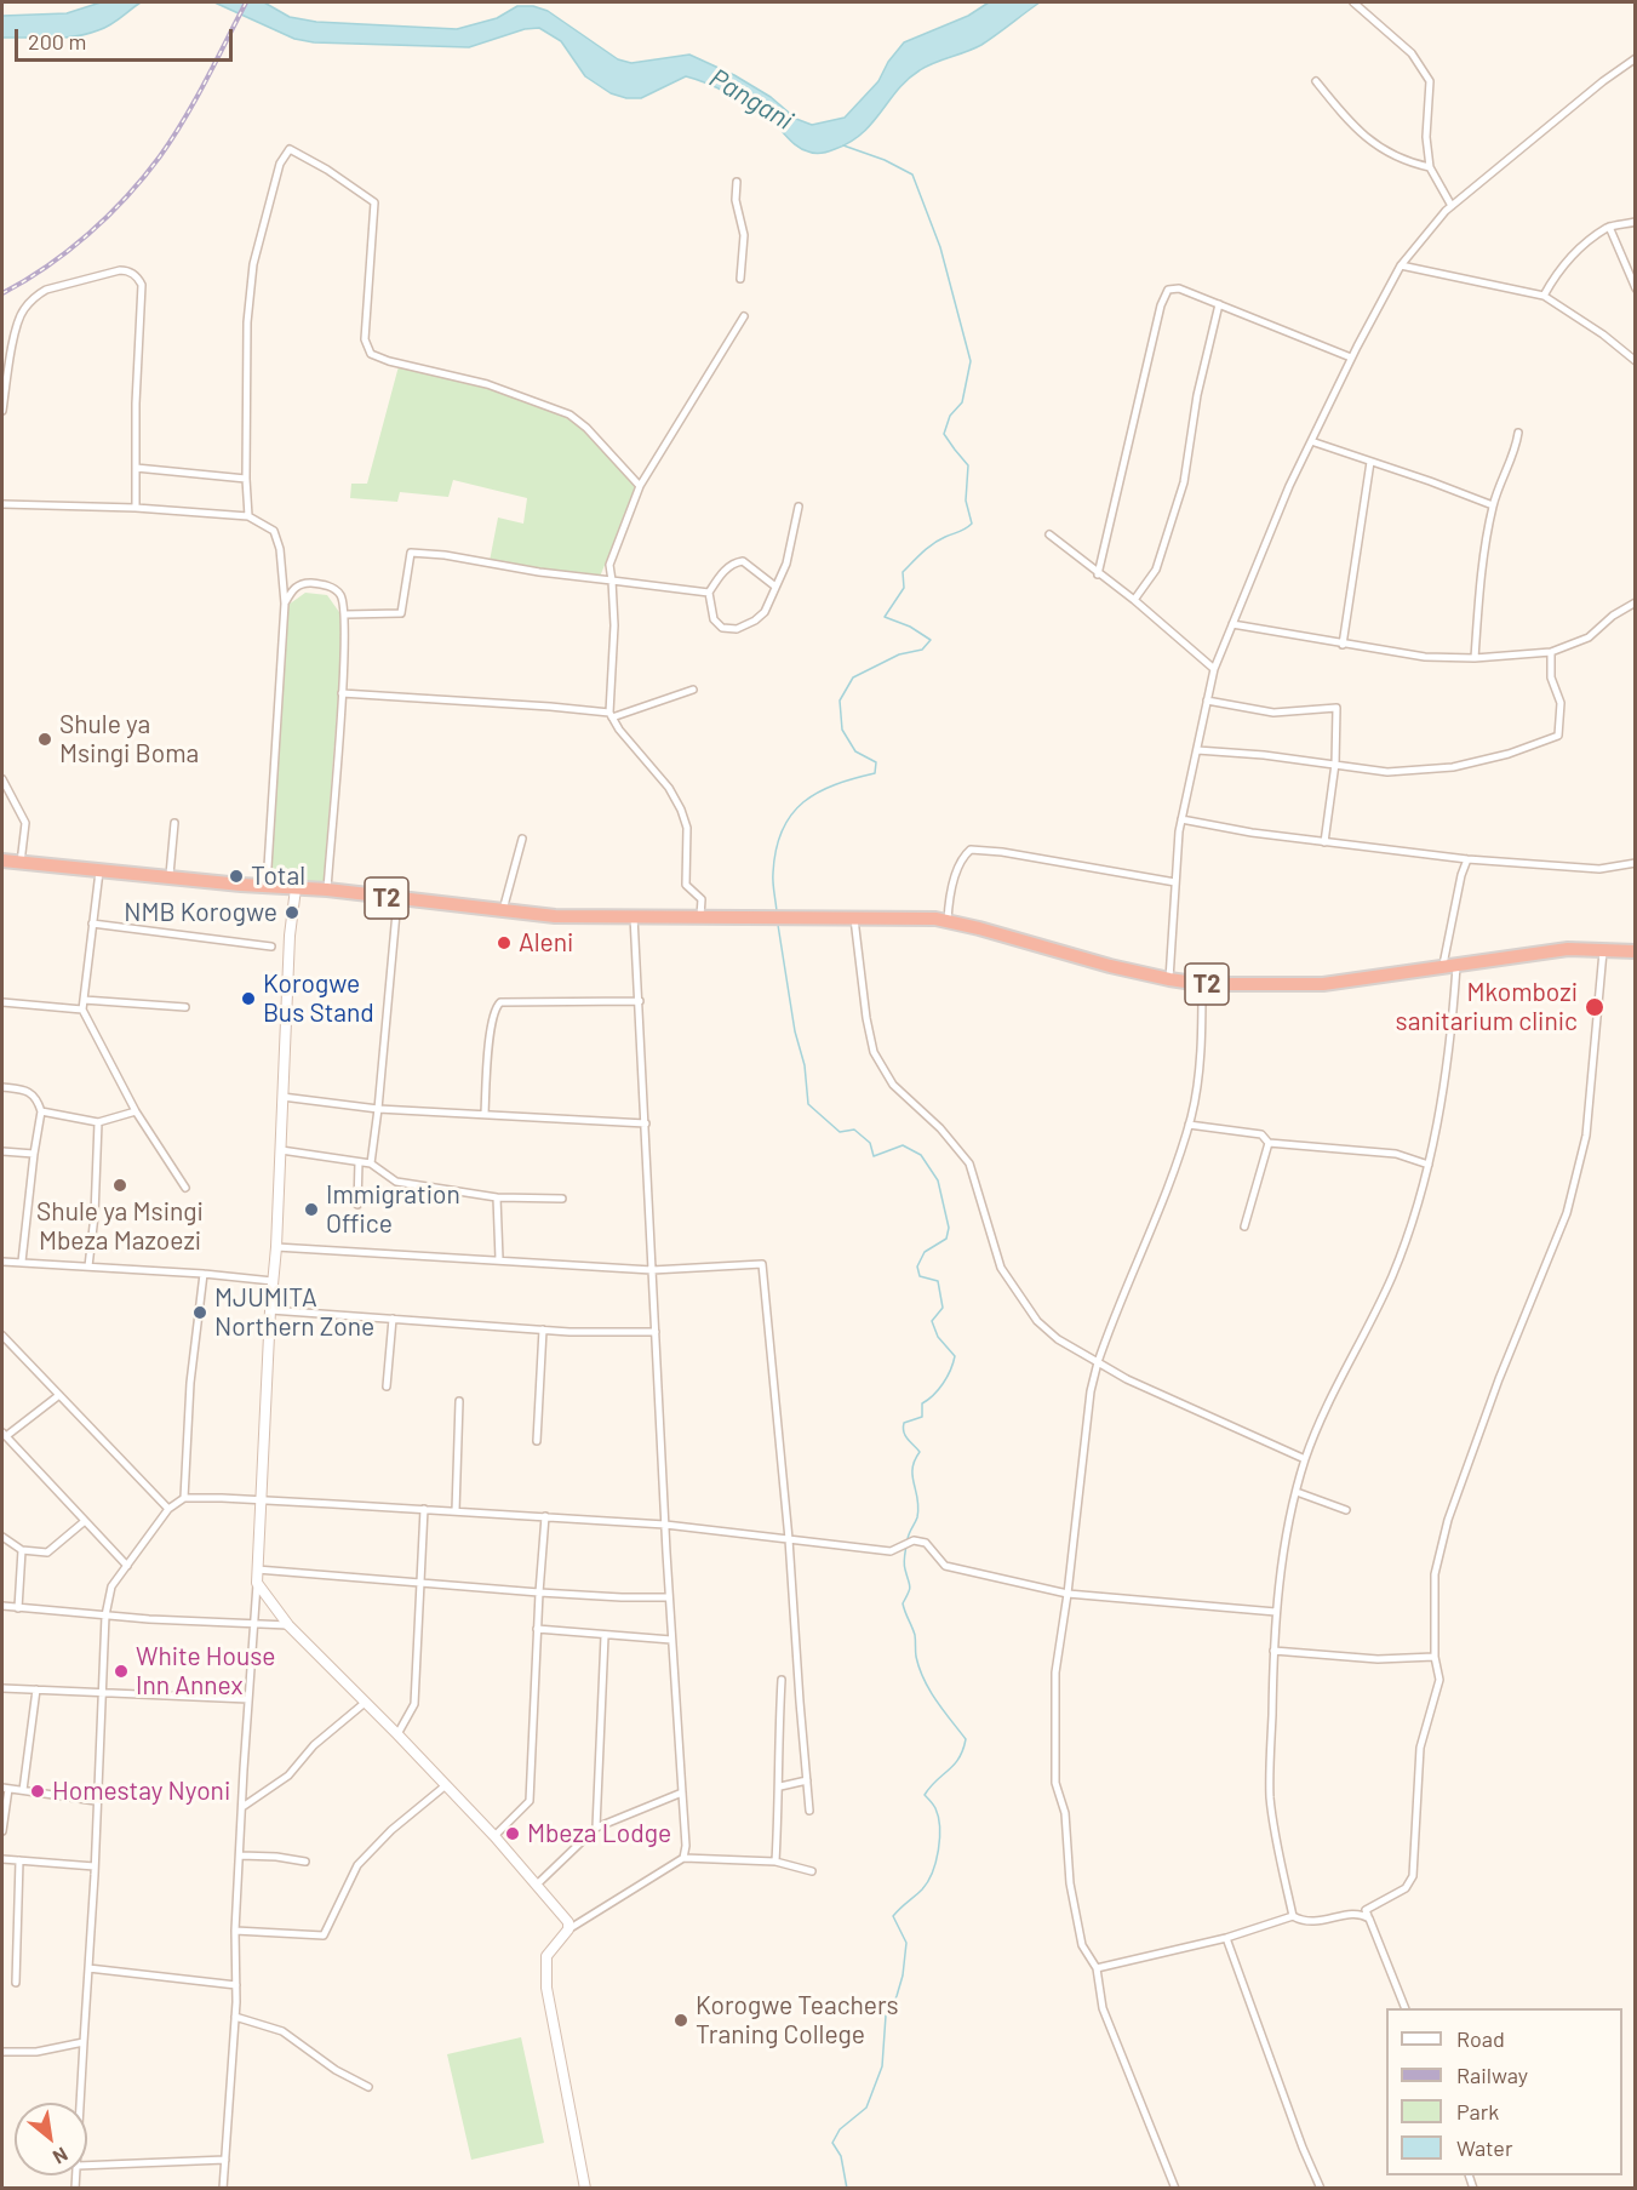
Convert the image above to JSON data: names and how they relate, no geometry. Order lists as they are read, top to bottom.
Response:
{
  "streets": {
    "highway": ["T2"]
  },
  "water": ["Pangani"],
  "places": [
    "Shule ya Msingi Boma",
    "Total",
    "NMB Korogwe",
    "Aleni",
    "Korogwe Bus Stand",
    "Mkombozi sanitarium clinic",
    "Shule ya Msingi Mbeza Mazoezi",
    "Immigration Office",
    "MJUMITA Northern Zone",
    "White House Inn Annex",
    "Homestay Nyoni",
    "Mbeza Lodge",
    "Korogwe Teachers Traning College"
  ],
  "legend": [
    "Road",
    "Railway",
    "Park",
    "Water"
  ],
  "scale_bar": "200 m",
  "north": "bottom right"
}
